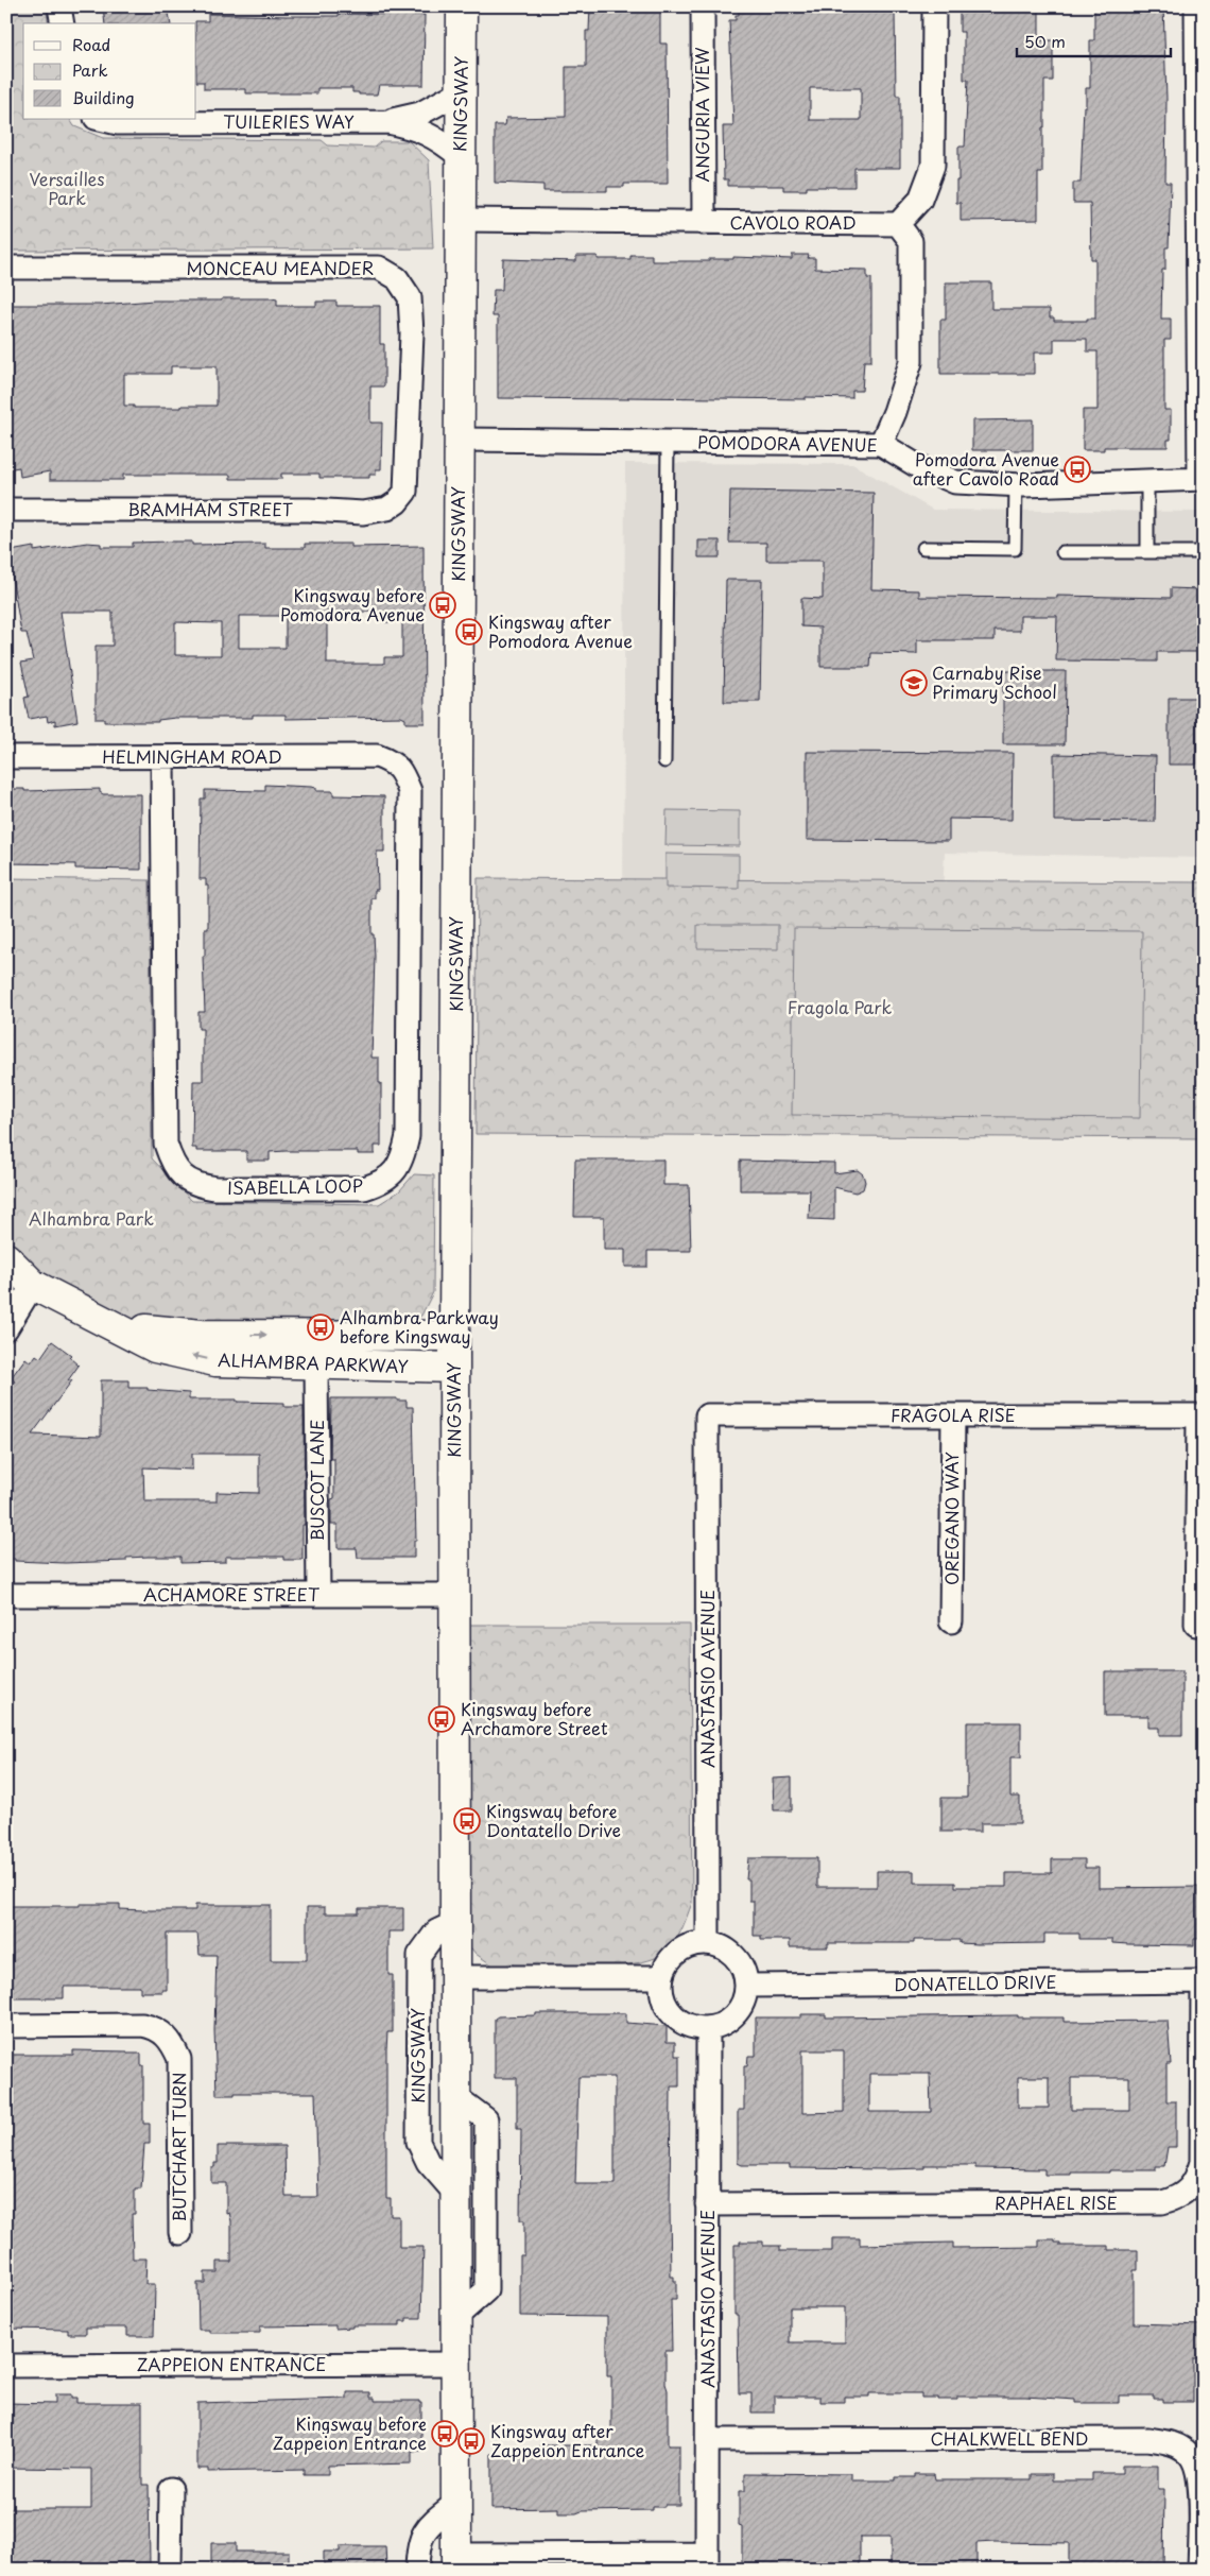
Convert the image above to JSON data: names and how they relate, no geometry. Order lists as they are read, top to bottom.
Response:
{
  "streets": {
    "street": [
      "KINGSWAY",
      "ANGURIA VIEW",
      "TUILERIES WAY",
      "CAVOLO ROAD",
      "MONCEAU MEANDER",
      "POMODORA AVENUE",
      "BRAMHAM STREET",
      "HELMINGHAM ROAD",
      "ISABELLA LOOP",
      "ALHAMBRA PARKWAY",
      "FRAGOLA RISE",
      "BUSCOT LANE",
      "OREGANO WAY",
      "ACHAMORE STREET",
      "ANASTASIO AVENUE",
      "DONATELLO DRIVE",
      "BUTCHART TURN",
      "RAPHAEL RISE",
      "ZAPPEION ENTRANCE",
      "CHALKWELL BEND"
    ]
  },
  "crossings": [
    ["KINGSWAY", "TUILERIES WAY"],
    ["KINGSWAY", "CAVOLO ROAD"],
    ["KINGSWAY", "POMODORA AVENUE"],
    ["KINGSWAY", "ALHAMBRA PARKWAY"],
    ["KINGSWAY", "ACHAMORE STREET"],
    ["KINGSWAY", "ZAPPEION ENTRANCE"],
    ["ANGURIA VIEW", "CAVOLO ROAD"],
    ["MONCEAU MEANDER", "BRAMHAM STREET"],
    ["HELMINGHAM ROAD", "ISABELLA LOOP"],
    ["ALHAMBRA PARKWAY", "BUSCOT LANE"],
    ["FRAGOLA RISE", "OREGANO WAY"],
    ["FRAGOLA RISE", "ANASTASIO AVENUE"],
    ["BUSCOT LANE", "ACHAMORE STREET"],
    ["ANASTASIO AVENUE", "DONATELLO DRIVE"],
    ["ANASTASIO AVENUE", "RAPHAEL RISE"],
    ["ANASTASIO AVENUE", "CHALKWELL BEND"],
    ["DONATELLO DRIVE", "RAPHAEL RISE"]
  ],
  "parks": ["Versailles Park", "Fragola Park", "Alhambra Park"],
  "places": {
    "bus stop": [
      "Pomodora Avenue after Cavolo Road",
      "Kingsway before Pomodora Avenue",
      "Kingsway after Pomodora Avenue",
      "Alhambra Parkway before Kingsway",
      "Kingsway before Archamore Street",
      "Kingsway before Dontatello Drive",
      "Kingsway before Zappeion Entrance",
      "Kingsway after Zappeion Entrance"
    ],
    "school or university": ["Carnaby Rise Primary School"]
  },
  "legend": ["Road", "Park", "Building"],
  "scale_bar": "50 m"
}
